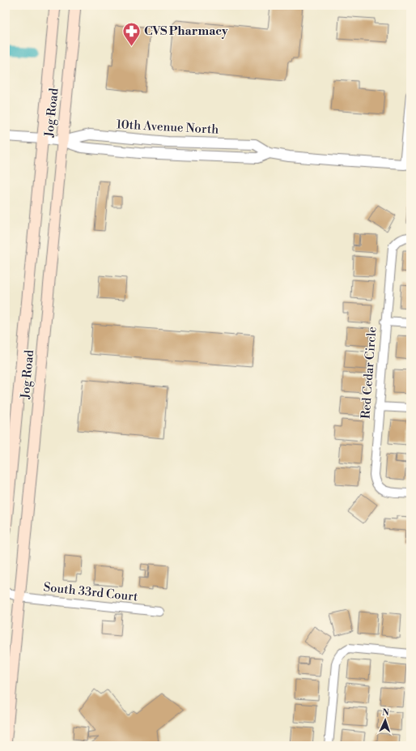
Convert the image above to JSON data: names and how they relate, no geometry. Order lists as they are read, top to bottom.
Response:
{
  "streets": {
    "main road": ["Jog Road"],
    "street": ["10th Avenue North", "Red Cedar Circle", "South 33rd Court"]
  },
  "crossings": [
    ["Jog Road", "10th Avenue North"],
    ["Jog Road", "South 33rd Court"]
  ],
  "places": {
    "pharmacy": ["CVS Pharmacy"]
  },
  "north": "top"
}
